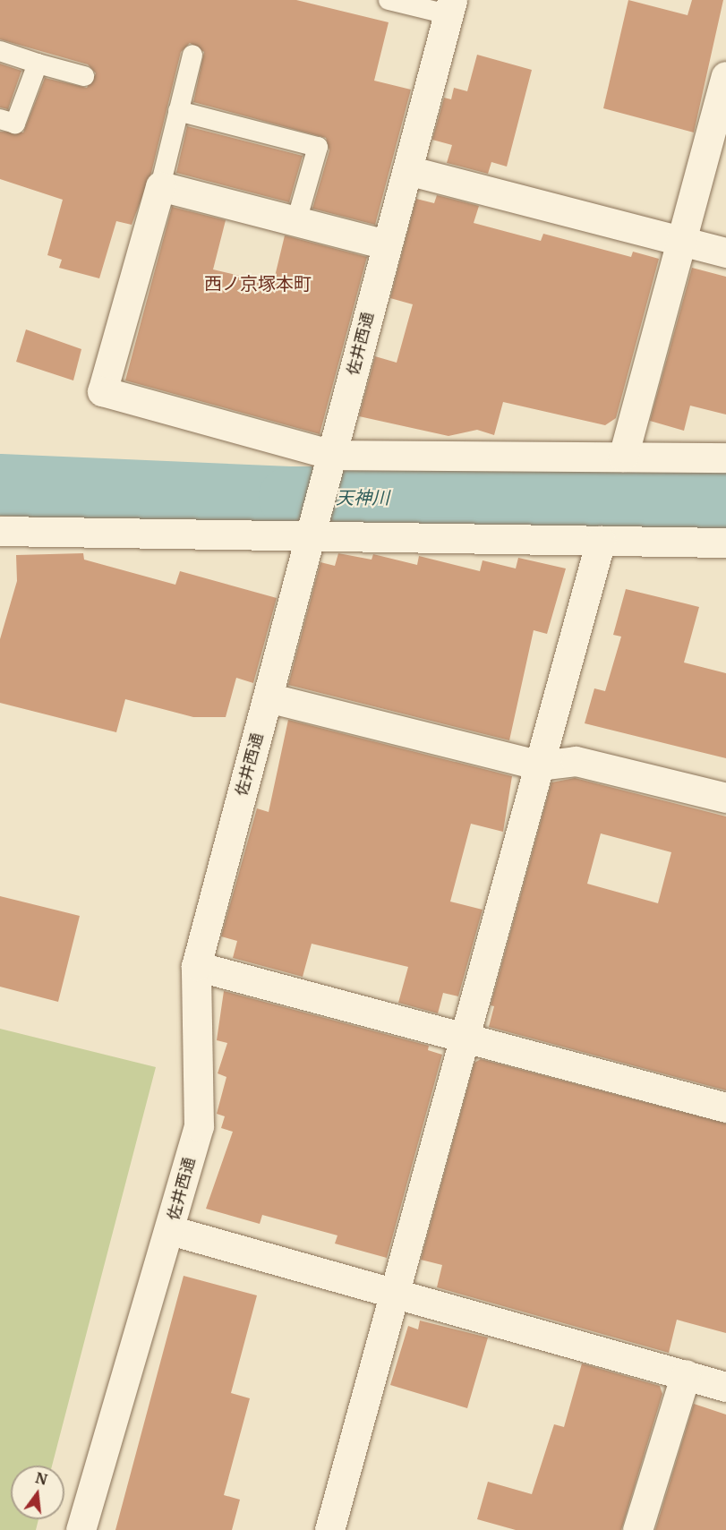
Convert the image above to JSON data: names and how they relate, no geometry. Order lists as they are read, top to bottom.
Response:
{
  "streets": {
    "street": ["佐井西通"]
  },
  "districts": ["西ノ京塚本町"],
  "water": ["天神川"],
  "north": "top"
}
